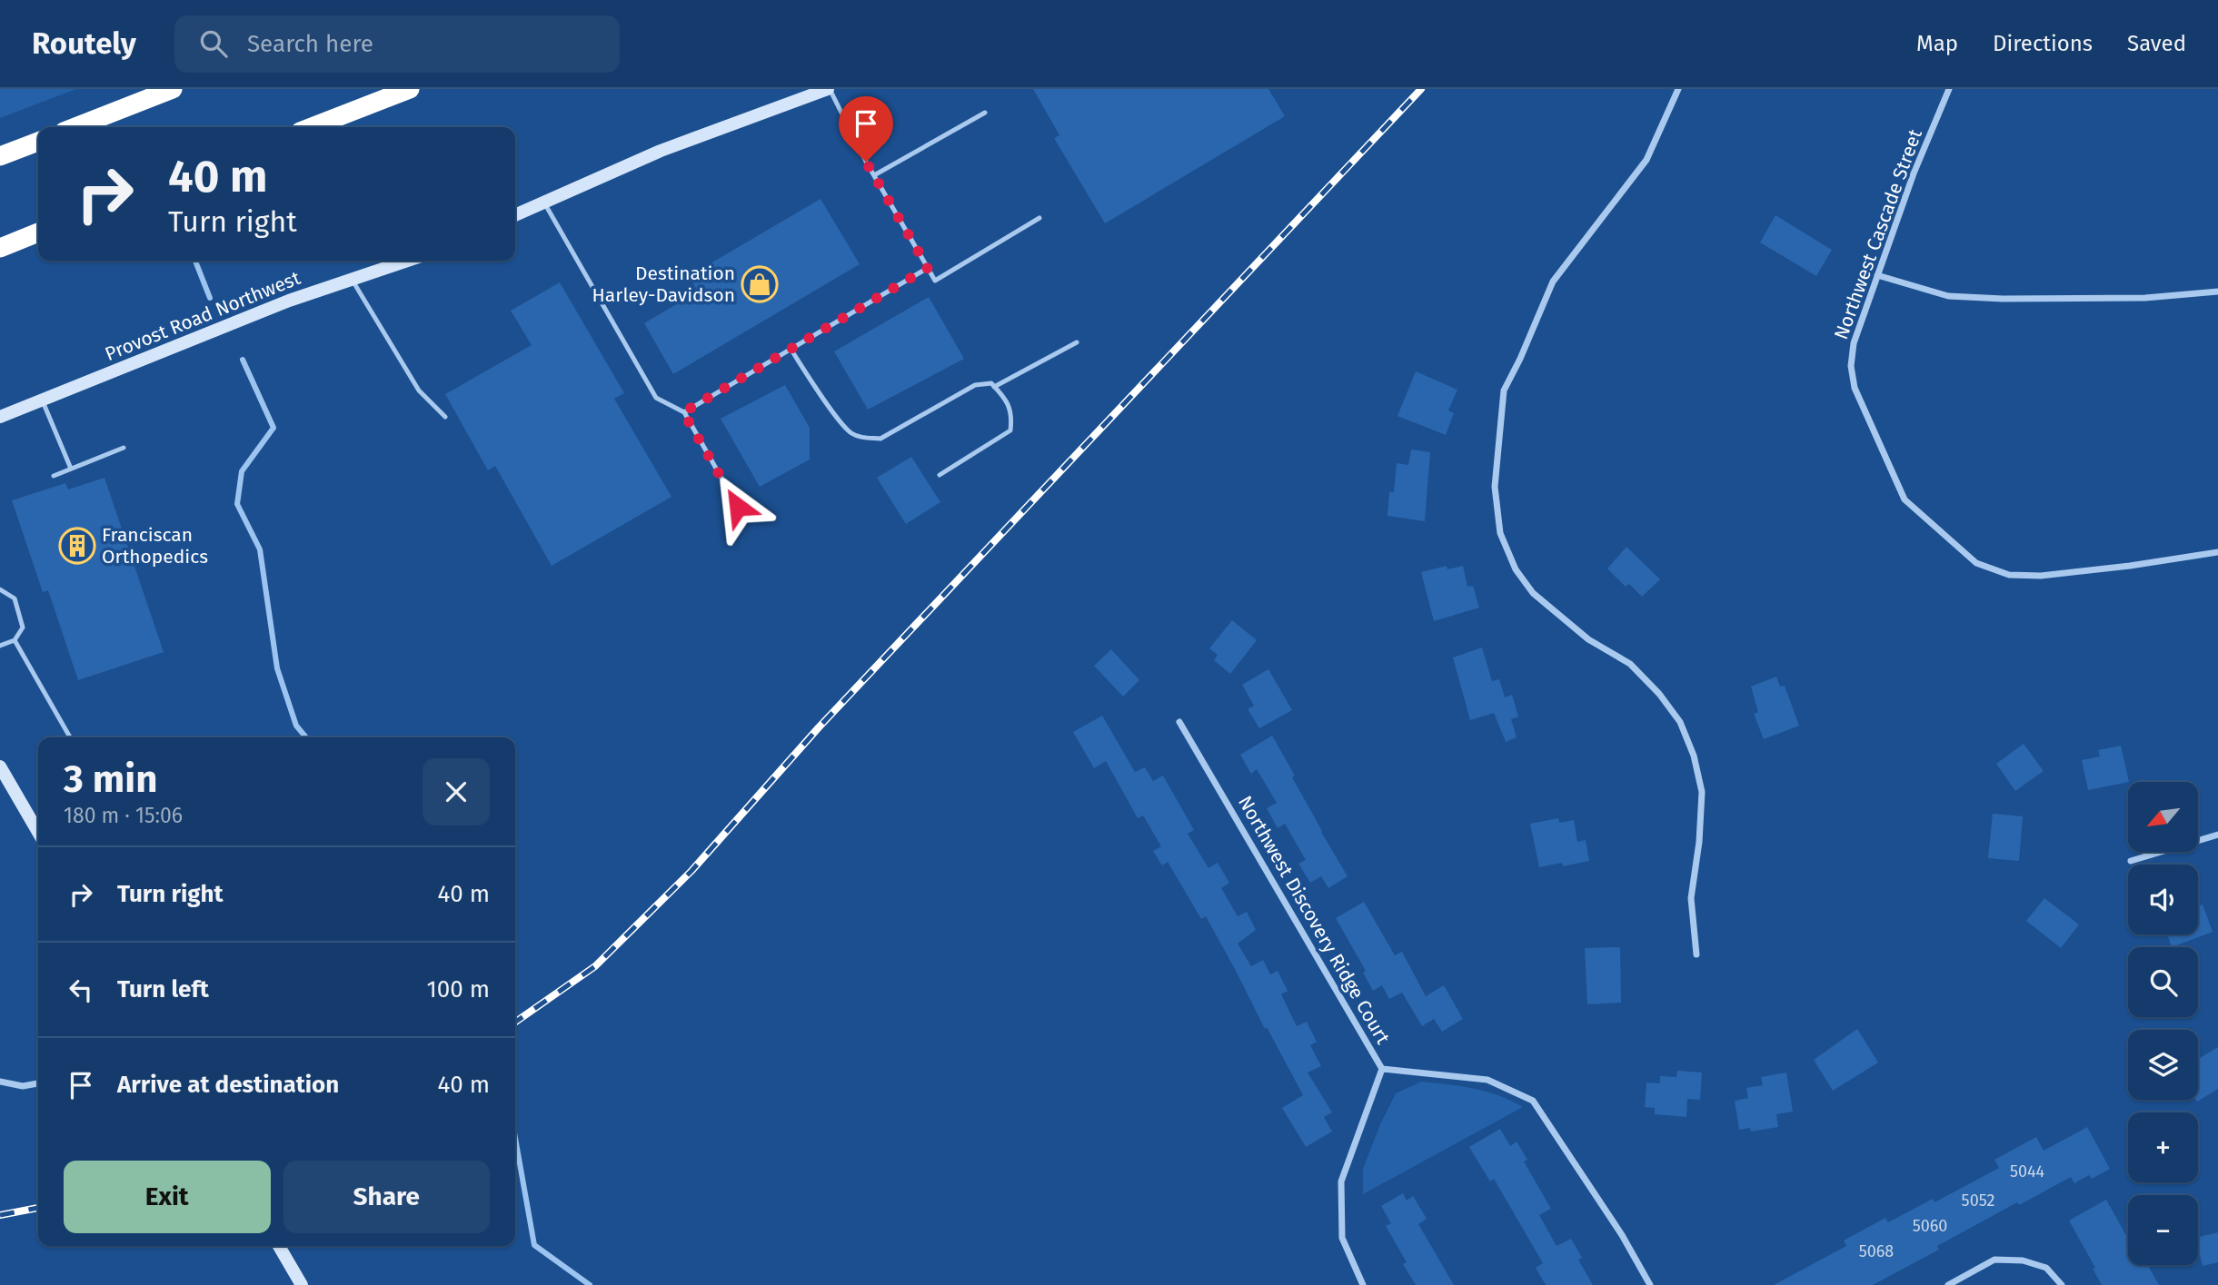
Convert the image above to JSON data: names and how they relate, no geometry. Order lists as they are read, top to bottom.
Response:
{
  "streets": {
    "street": ["Northwest Cascade Street", "Provost Road Northwest", "Northwest Discovery Ridge Court"]
  },
  "places": {
    "shop": ["Destination Harley-Davidson"],
    "building": ["Franciscan Orthopedics"]
  },
  "house_numbers": [
    "5044",
    "5052",
    "5060",
    "5068"
  ],
  "north": "bottom left",
  "page": {
    "header": "Routely",
    "search": "Search here",
    "nav": ["Map", "Directions", "Saved"],
    "turn": ["40 m", "Turn right"],
    "heading": ["3 min", "180 m · 15:06"],
    "map_buttons": ["+", "−"],
    "list": [
      {
        "name": "Turn right",
        "value": "40 m"
      },
      {
        "name": "Turn left",
        "value": "100 m"
      },
      {
        "name": "Arrive at destination",
        "value": "40 m"
      }
    ],
    "buttons": ["Exit", "Share"]
  }
}
